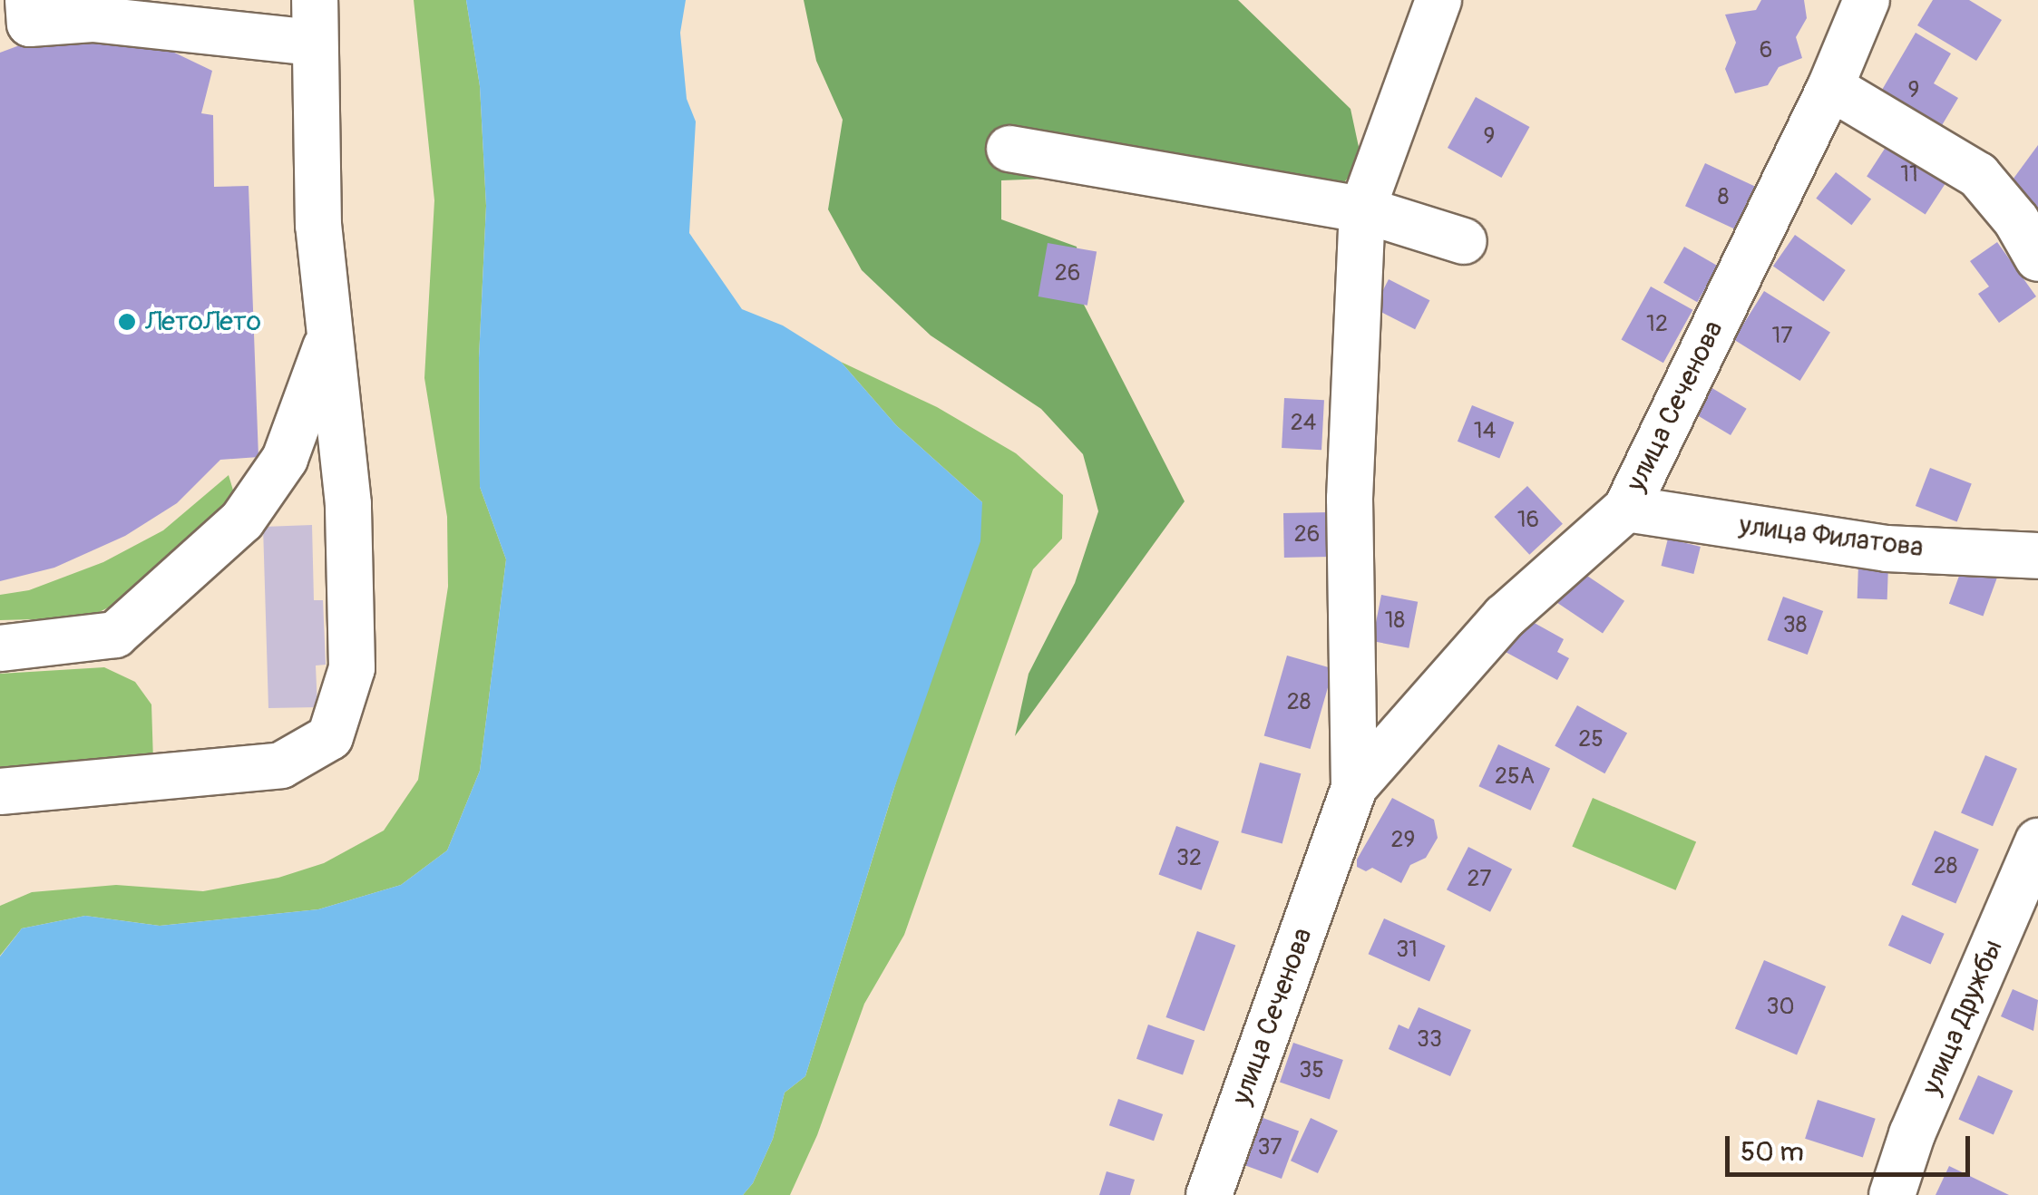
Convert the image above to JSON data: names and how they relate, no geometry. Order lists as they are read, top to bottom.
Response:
{
  "streets": {
    "street": ["улица Сеченова", "улица Филатова", "улица Дружбы"]
  },
  "crossings": [
    ["улица Сеченова", "улица Филатова"]
  ],
  "places": ["ЛетоЛето"],
  "house_numbers": [
    "6",
    "9",
    "9",
    "11",
    "8",
    "26",
    "12",
    "17",
    "24",
    "14",
    "16",
    "26",
    "18",
    "38",
    "28",
    "25",
    "25А",
    "29",
    "32",
    "28",
    "27",
    "31",
    "30",
    "33",
    "35",
    "37"
  ],
  "scale_bar": "50 m"
}
